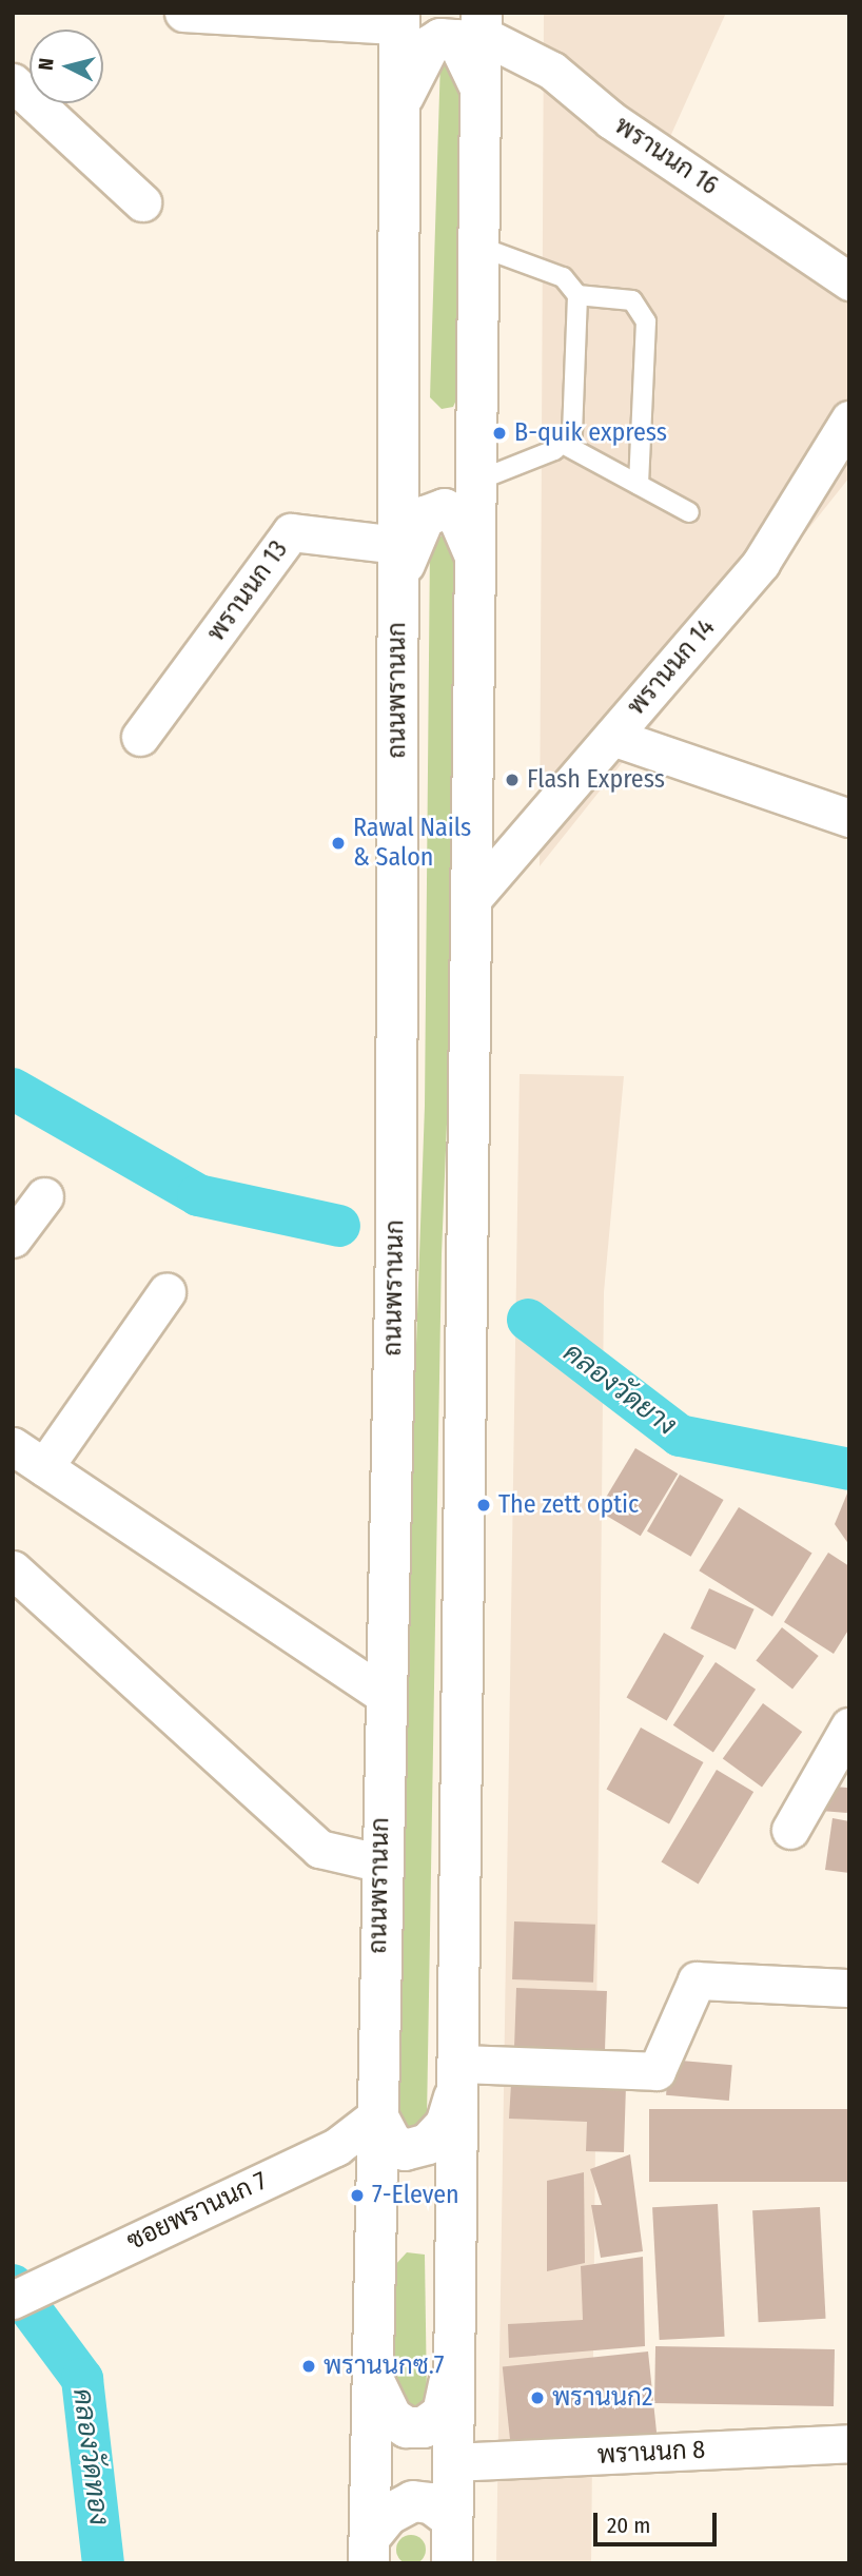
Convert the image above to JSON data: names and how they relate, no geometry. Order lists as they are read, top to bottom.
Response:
{
  "streets": {
    "main road": ["ถนนพรานนก"],
    "street": [
      "พรานนก 16",
      "พรานนก 13",
      "พรานนก 14",
      "ซอยพรานนก 7",
      "พรานนก 8"
    ]
  },
  "crossings": [
    ["พรานนก 13", "ถนนพรานนก"],
    ["ถนนพรานนก", "ซอยพรานนก 7"]
  ],
  "water": ["คลองวัดยาง", "คลองวัดทอง"],
  "places": [
    "B-quik express",
    "Flash Express",
    "Rawal Nails & Salon",
    "The zett optic",
    "7-Eleven",
    "พรานนกซ.7",
    "พรานนก2"
  ],
  "scale_bar": "20 m",
  "north": "left"
}
